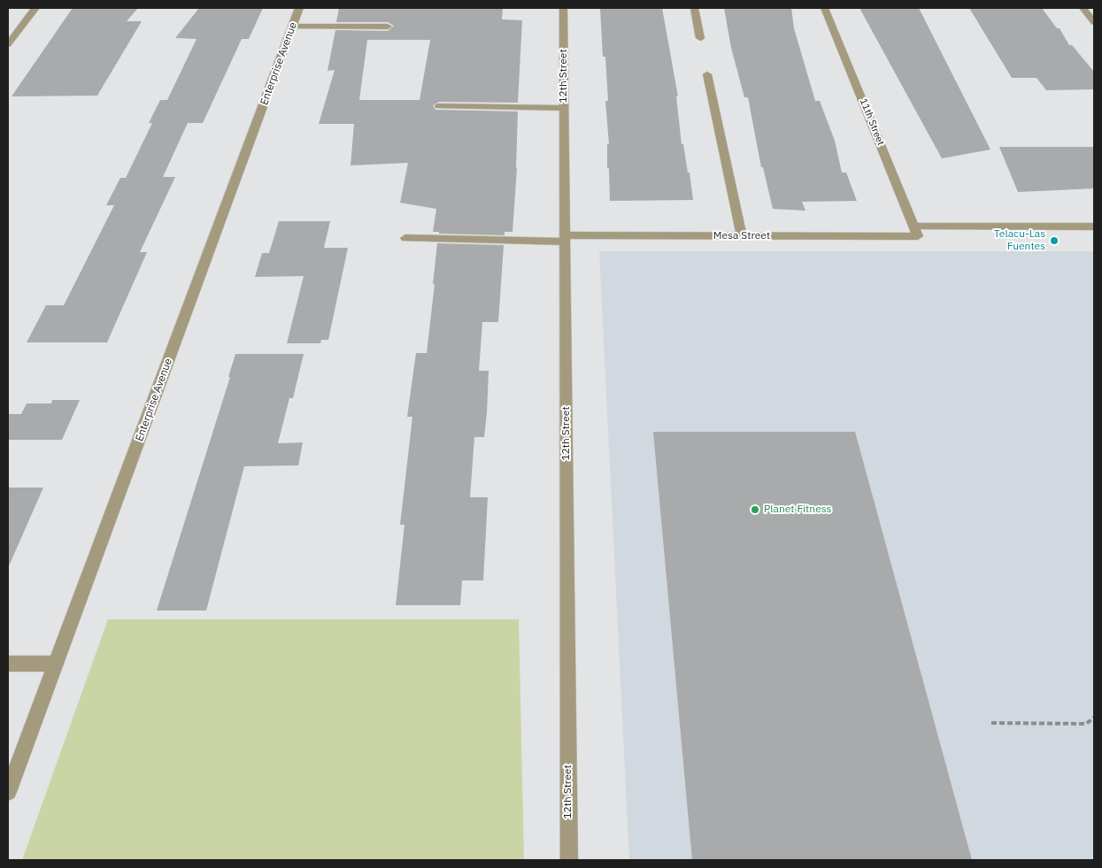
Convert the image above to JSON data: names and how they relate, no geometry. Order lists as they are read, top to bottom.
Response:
{
  "streets": {
    "street": [
      "Enterprise Avenue",
      "12th Street",
      "11th Street",
      "Mesa Street"
    ]
  },
  "crossings": [
    ["12th Street", "Mesa Street"],
    ["11th Street", "Mesa Street"]
  ],
  "places": ["Telacu-Las Fuentes", "Planet Fitness"]
}
